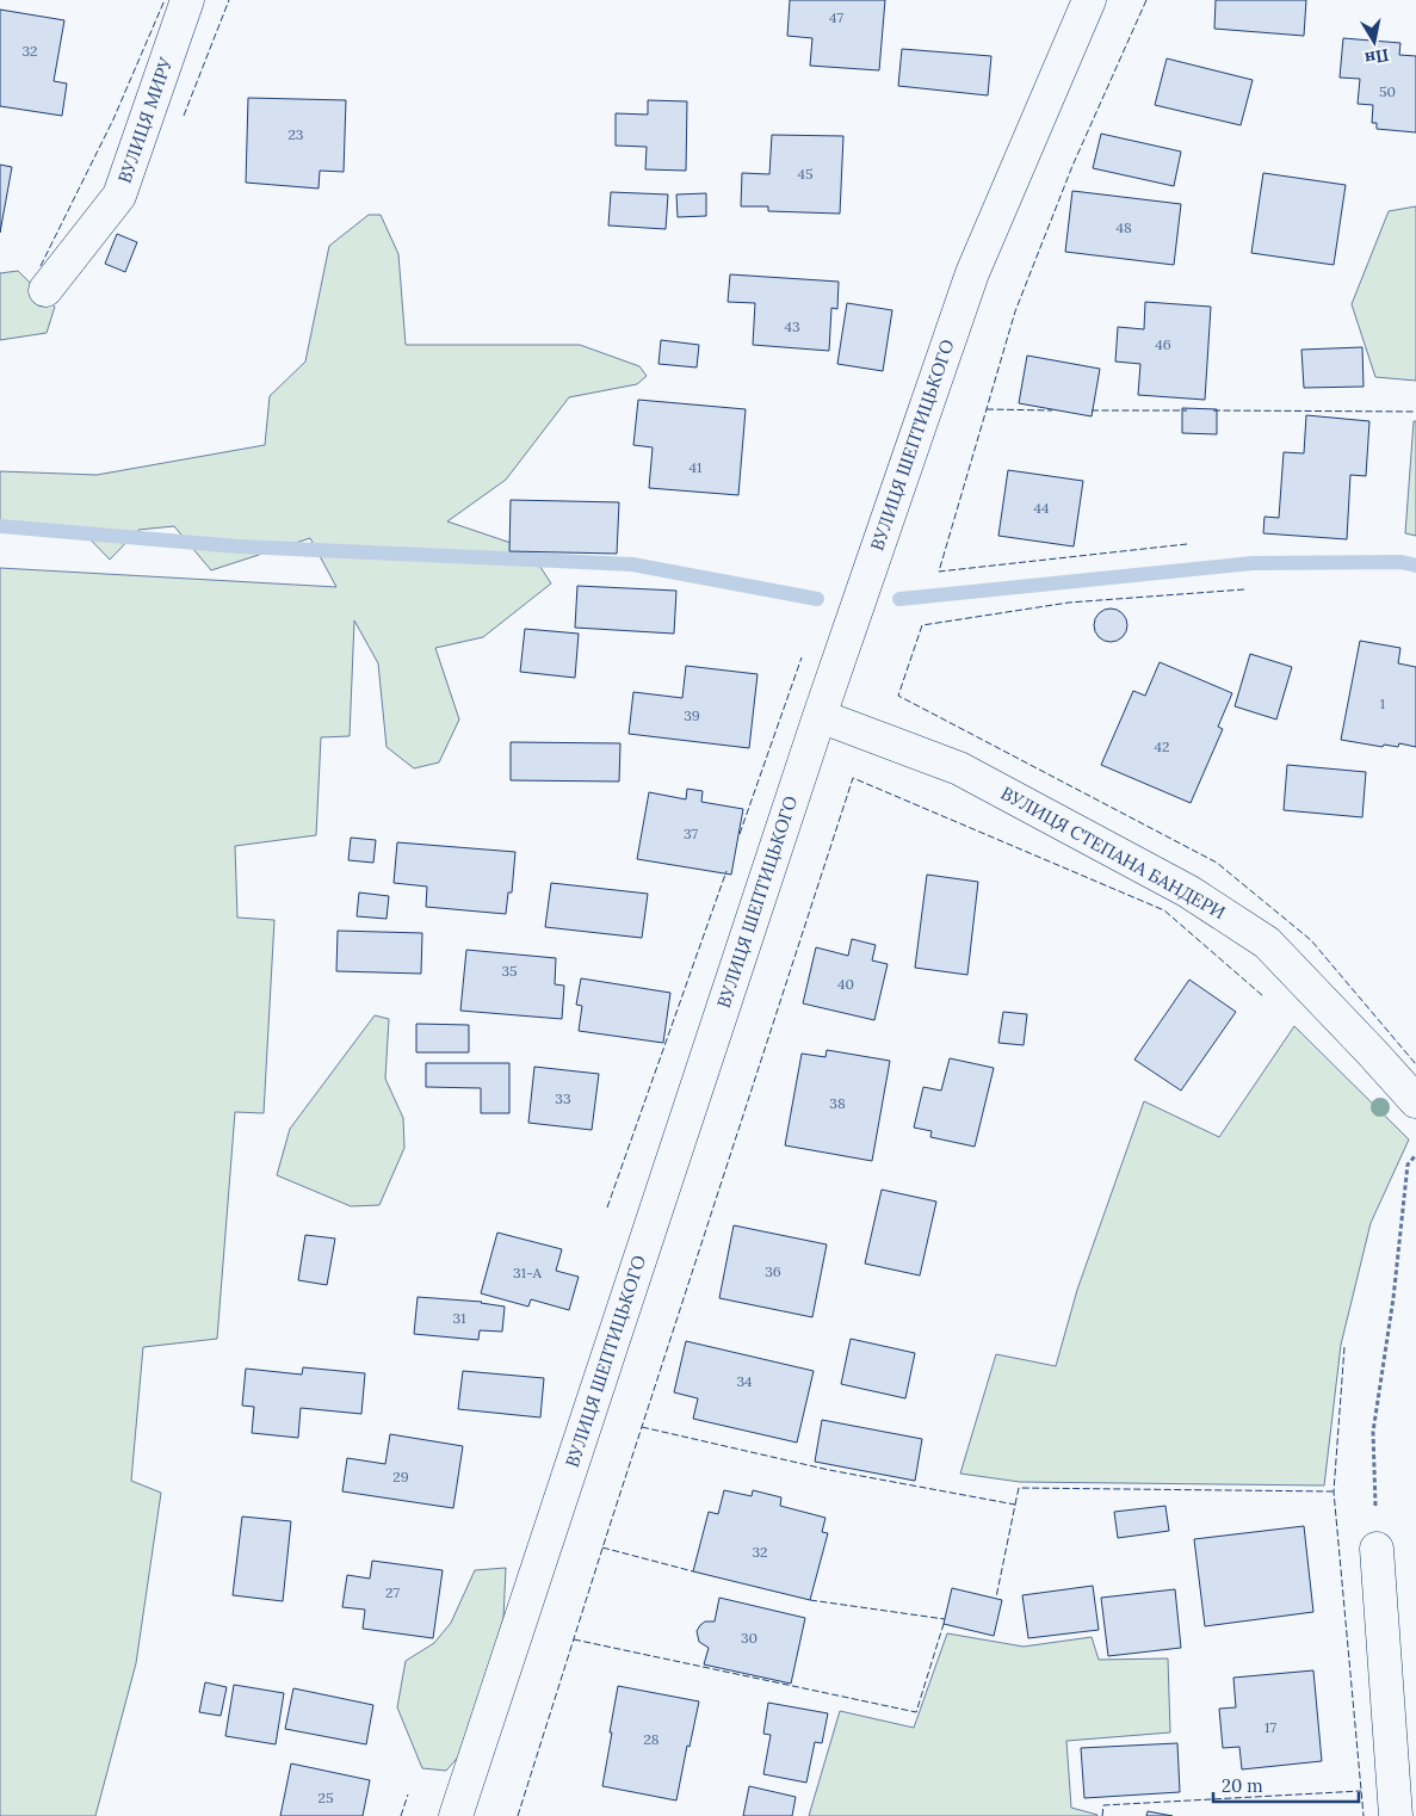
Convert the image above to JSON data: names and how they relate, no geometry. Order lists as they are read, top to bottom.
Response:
{
  "streets": {
    "street": ["ВУЛИЦЯ МИРУ", "ВУЛИЦЯ ШЕПТИЦЬКОГО", "ВУЛИЦЯ СТЕПАНА БАНДЕРИ"]
  },
  "crossings": [
    ["ВУЛИЦЯ ШЕПТИЦЬКОГО", "ВУЛИЦЯ СТЕПАНА БАНДЕРИ"]
  ],
  "house_numbers": [
    "47",
    "32",
    "50",
    "23",
    "45",
    "48",
    "43",
    "46",
    "41",
    "44",
    "1",
    "39",
    "42",
    "37",
    "35",
    "40",
    "33",
    "38",
    "36",
    "31-А",
    "31",
    "34",
    "29",
    "32",
    "27",
    "30",
    "17",
    "28",
    "25"
  ],
  "scale_bar": "20 m",
  "north": "bottom"
}
